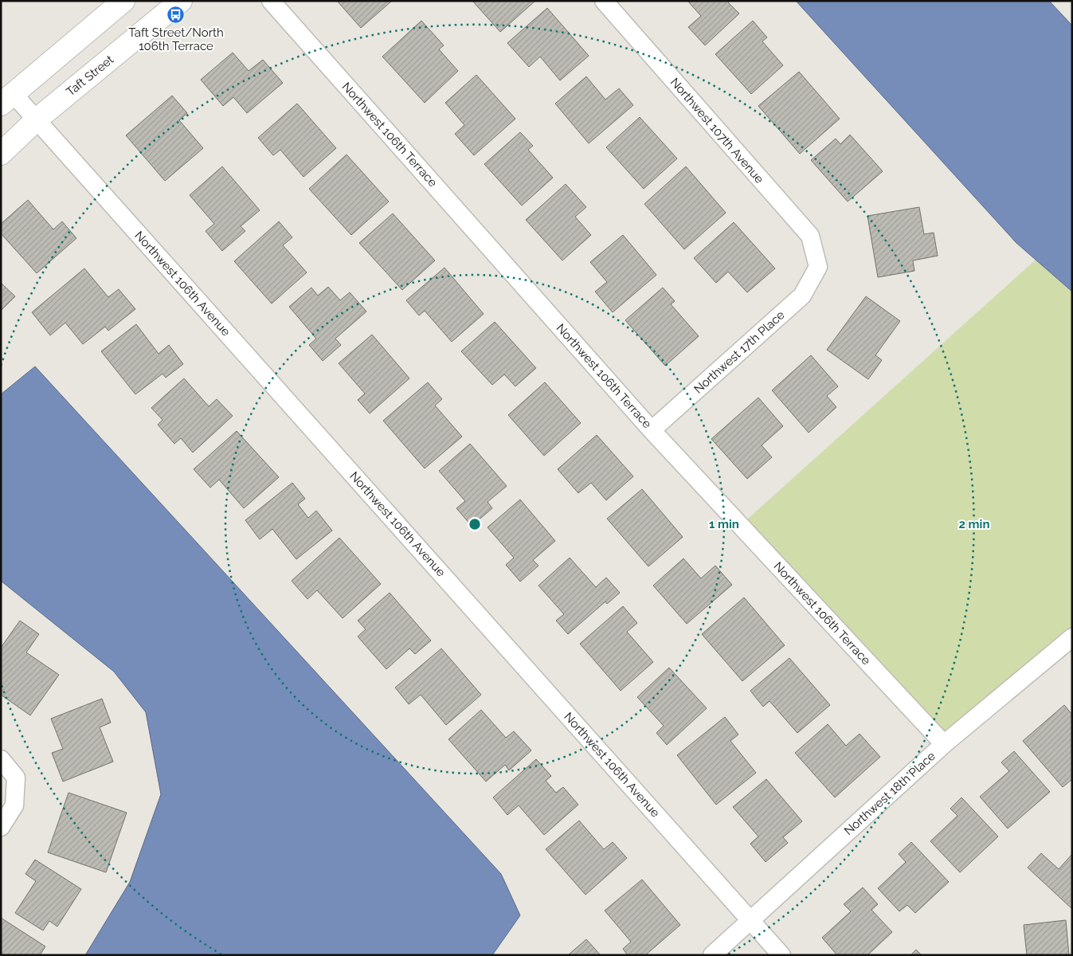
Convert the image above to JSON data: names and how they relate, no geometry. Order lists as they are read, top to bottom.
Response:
{
  "streets": {
    "street": [
      "Taft Street",
      "Northwest 107th Avenue",
      "Northwest 106th Terrace",
      "Northwest 106th Avenue",
      "Northwest 17th Place",
      "Northwest 18th Place"
    ]
  },
  "crossings": [
    ["Taft Street", "Northwest 106th Avenue"],
    ["Northwest 107th Avenue", "Northwest 17th Place"],
    ["Northwest 106th Terrace", "Northwest 17th Place"],
    ["Northwest 106th Terrace", "Northwest 18th Place"],
    ["Northwest 106th Avenue", "Northwest 18th Place"]
  ],
  "places": {
    "bus stop": ["Taft Street/North 106th Terrace"]
  },
  "rings": ["1 min", "2 min"]
}
